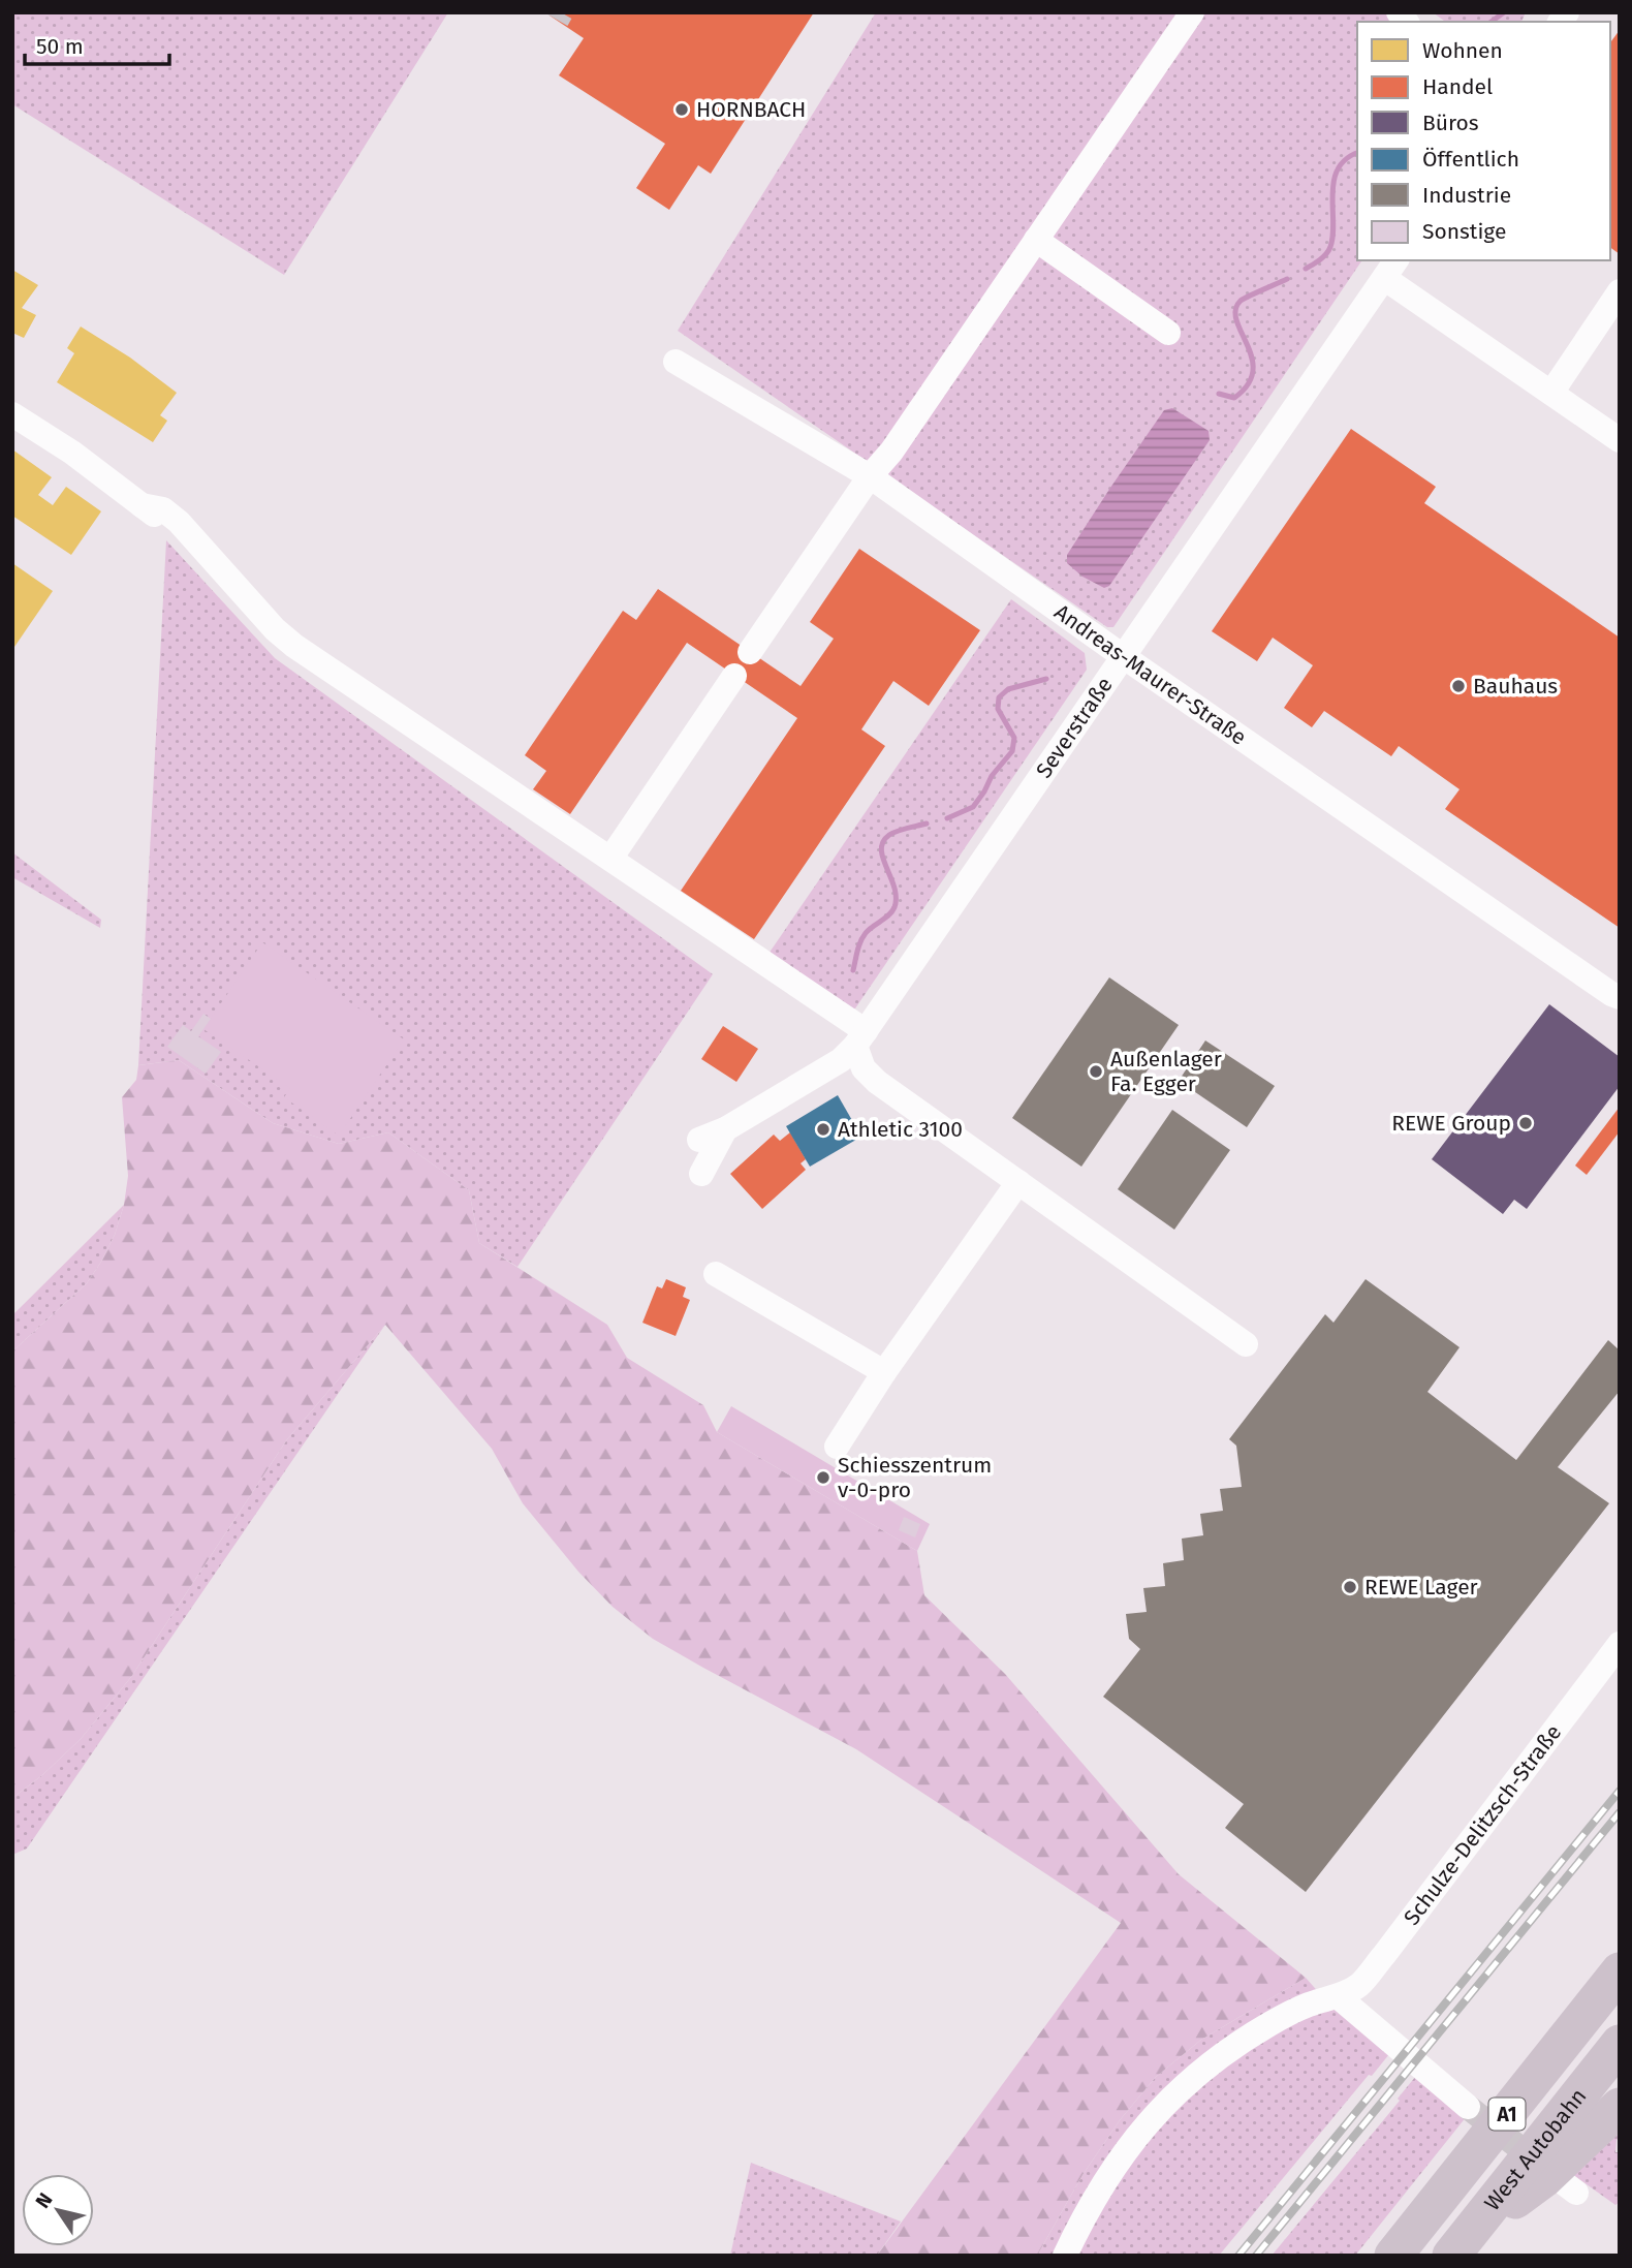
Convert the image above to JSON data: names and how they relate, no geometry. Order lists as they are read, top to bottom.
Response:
{
  "streets": {
    "highway": ["A1", "West Autobahn"],
    "street": ["Andreas-Maurer-Straße", "Severstraße", "Schulze-Delitzsch-Straße"]
  },
  "crossings": [
    ["Andreas-Maurer-Straße", "Severstraße"]
  ],
  "places": [
    "HORNBACH",
    "Bauhaus",
    "Außenlager Fa. Egger",
    "REWE Group",
    "Athletic 3100",
    "Schiesszentrum v-0-pro",
    "REWE Lager"
  ],
  "legend": [
    "Wohnen",
    "Handel",
    "Büros",
    "Öffentlich",
    "Industrie",
    "Sonstige"
  ],
  "scale_bar": "50 m",
  "north": "top left"
}
